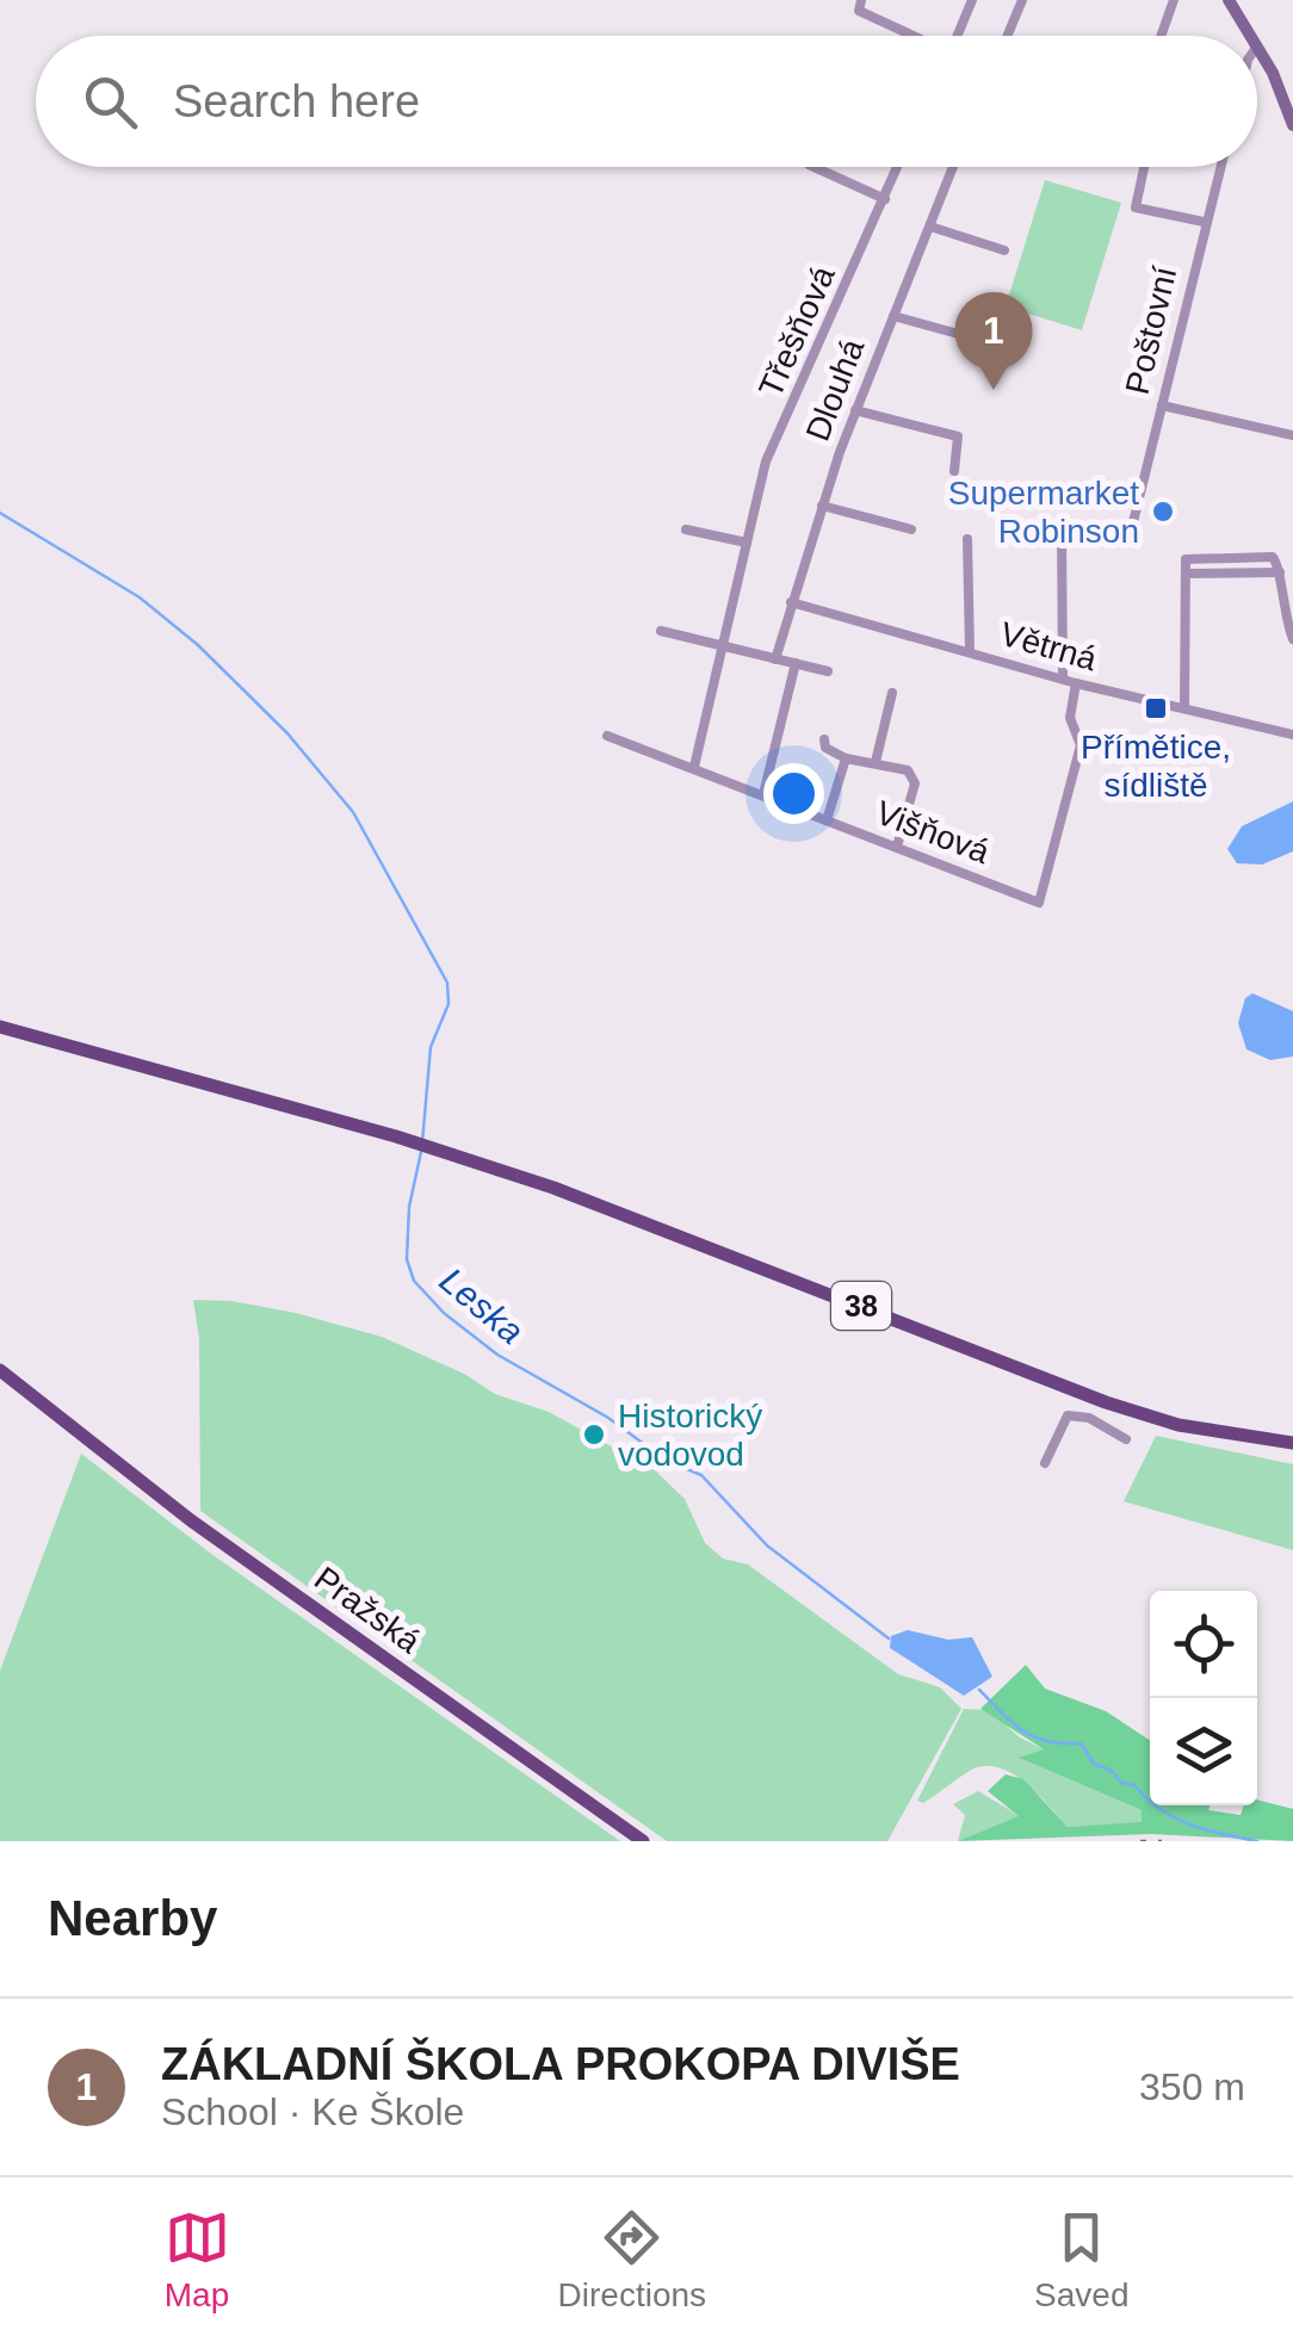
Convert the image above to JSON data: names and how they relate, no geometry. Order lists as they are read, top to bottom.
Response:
{
  "streets": {
    "main road": ["38", "Pražská"],
    "street": [
      "Poštovní",
      "Třešňová",
      "Dlouhá",
      "Větrná",
      "Višňová"
    ]
  },
  "crossings": [
    ["Třešňová", "Višňová"],
    ["Dlouhá", "Větrná"],
    ["Větrná", "Višňová"]
  ],
  "water": ["Leska"],
  "places": {
    "other": ["Supermarket Robinson", "Historický vodovod"],
    "transit": ["Přímětice, sídliště"]
  },
  "page": {
    "search": "Search here",
    "pins": "1",
    "heading": "Nearby",
    "list": [
      {
        "mark": "1",
        "name": "ZÁKLADNÍ ŠKOLA PROKOPA DIVIŠE",
        "note": "School · Ke Škole",
        "value": "350 m"
      }
    ],
    "nav": ["Map", "Directions", "Saved"]
  }
}
